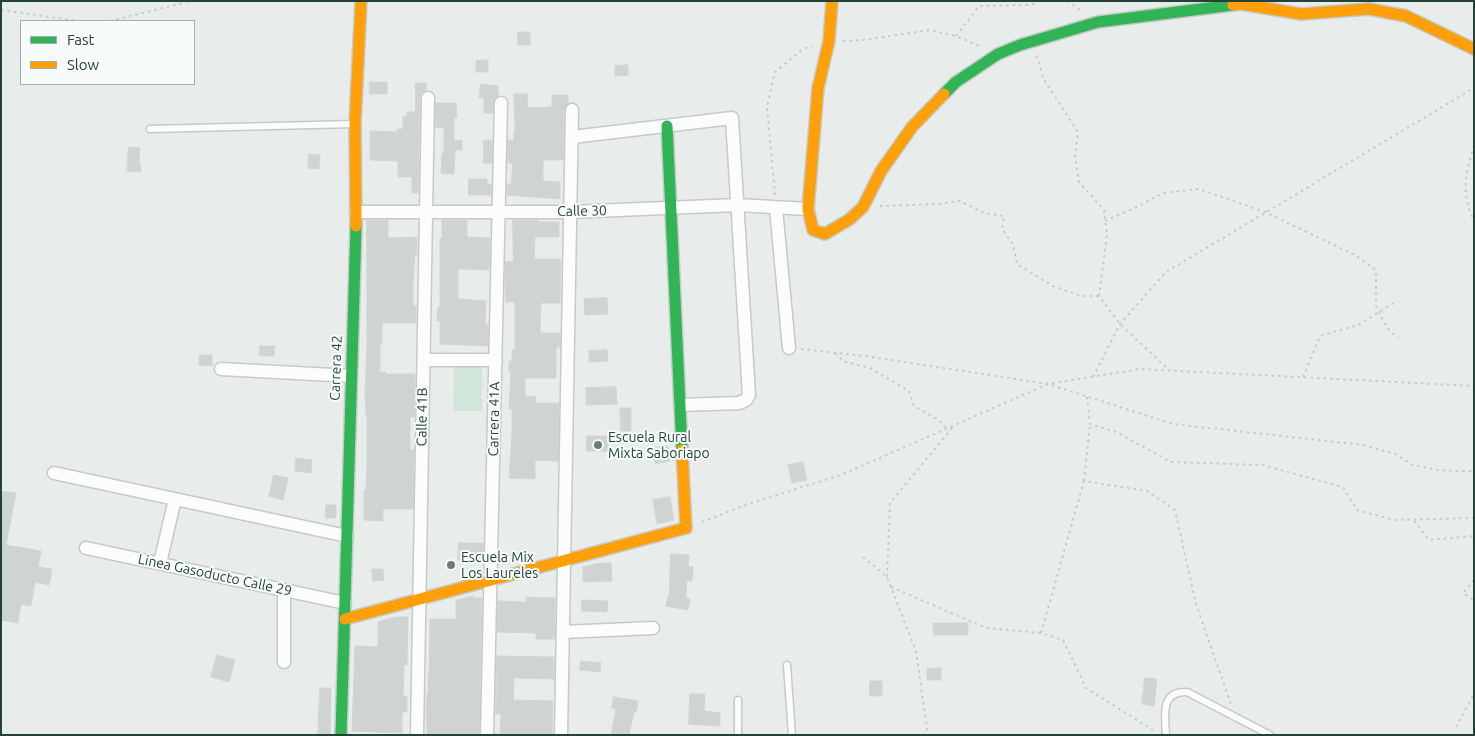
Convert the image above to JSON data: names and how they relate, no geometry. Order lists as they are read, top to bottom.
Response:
{
  "streets": {
    "street": [
      "Calle 30",
      "Carrera 42",
      "Calle 41B",
      "Carrera 41A",
      "Linea Gasoducto Calle 29"
    ]
  },
  "crossings": [
    ["Calle 30", "Carrera 42"],
    ["Calle 30", "Calle 41B"],
    ["Calle 30", "Carrera 41A"],
    ["Carrera 42", "Linea Gasoducto Calle 29"]
  ],
  "places": ["Escuela Rural Mixta Saboriapo", "Escuela Mix Los Laureles"],
  "legend": ["Fast", "Slow"]
}
